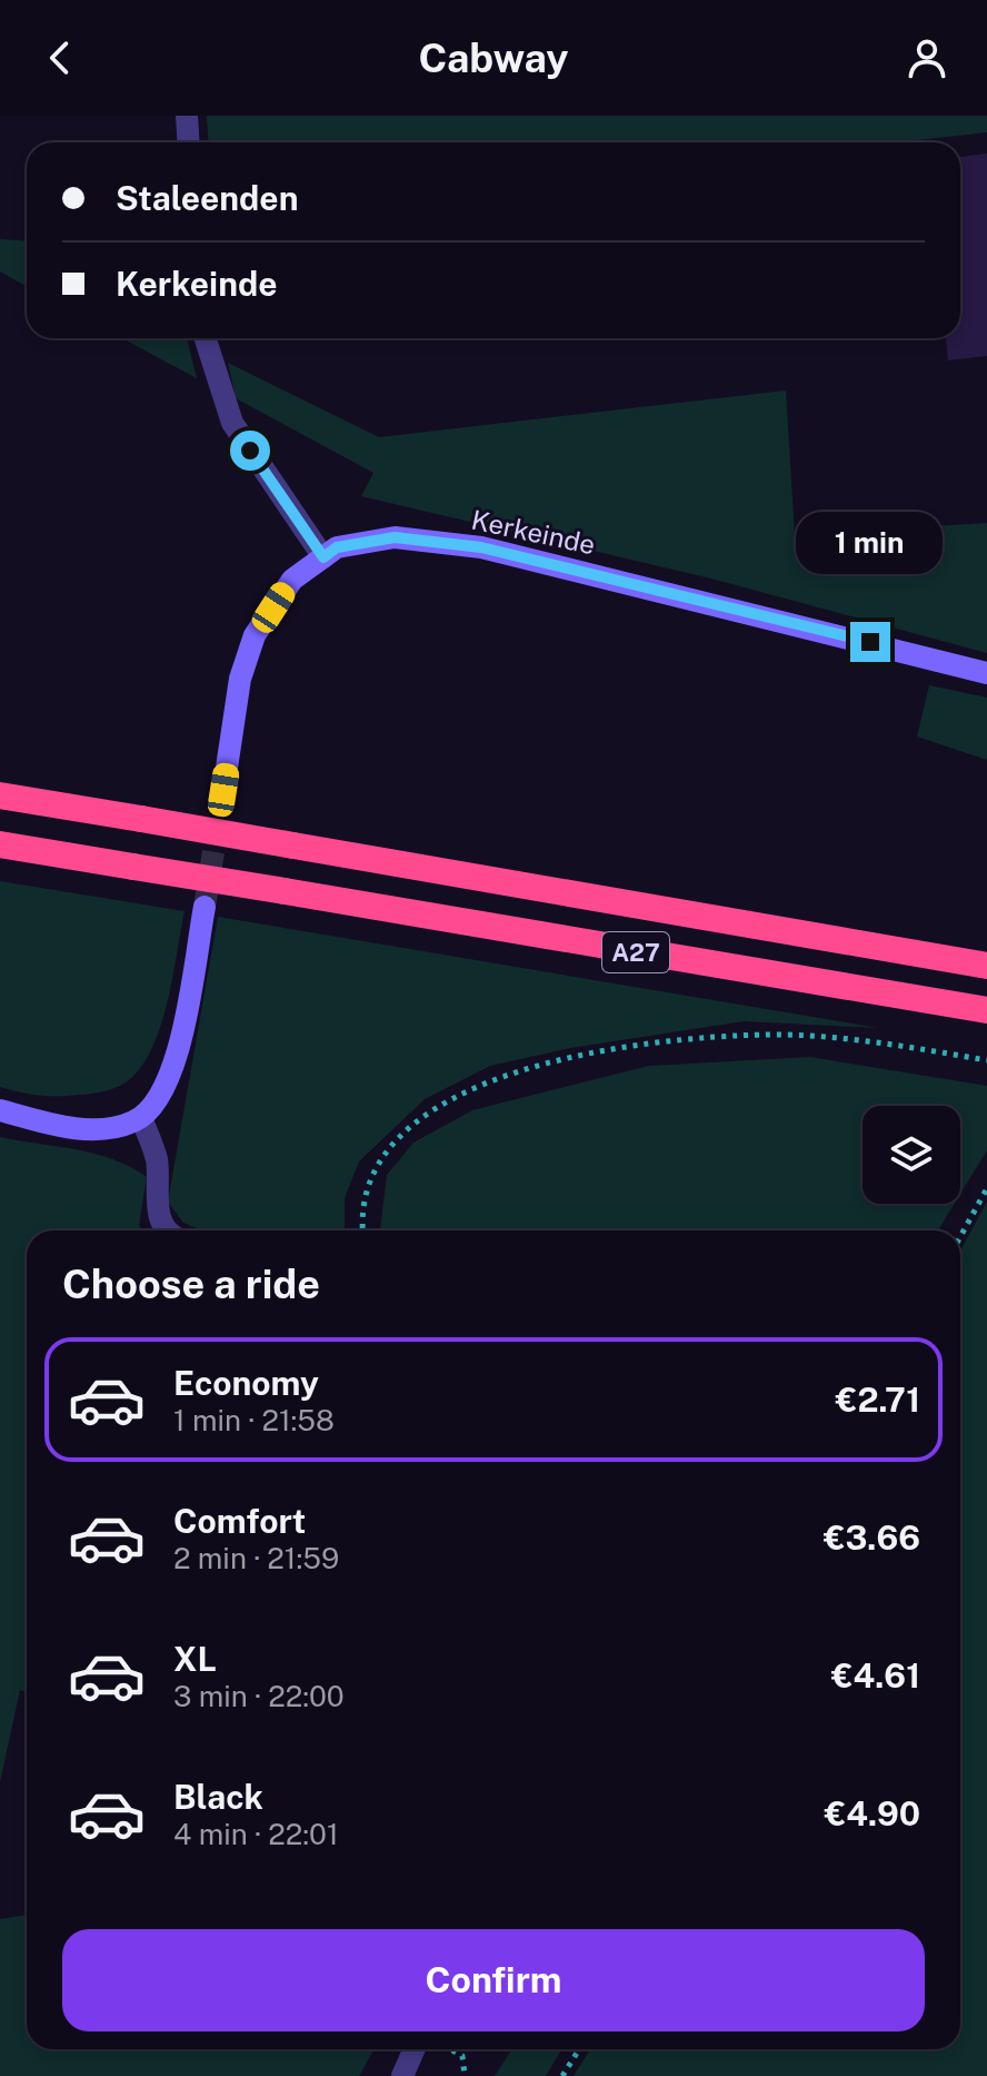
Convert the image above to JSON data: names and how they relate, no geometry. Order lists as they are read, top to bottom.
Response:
{
  "streets": {
    "highway": ["A27"],
    "street": ["Kerkeinde"]
  },
  "page": {
    "header": "Cabway",
    "banner": ["Staleenden", "Kerkeinde"],
    "bubble": "1 min",
    "heading": "Choose a ride",
    "list": [
      {
        "name": "Economy",
        "note": "1 min · 21:58",
        "value": "€2.71"
      },
      {
        "name": "Comfort",
        "note": "2 min · 21:59",
        "value": "€3.66"
      },
      {
        "name": "XL",
        "note": "3 min · 22:00",
        "value": "€4.61"
      },
      {
        "name": "Black",
        "note": "4 min · 22:01",
        "value": "€4.90"
      }
    ],
    "buttons": "Confirm"
  }
}
